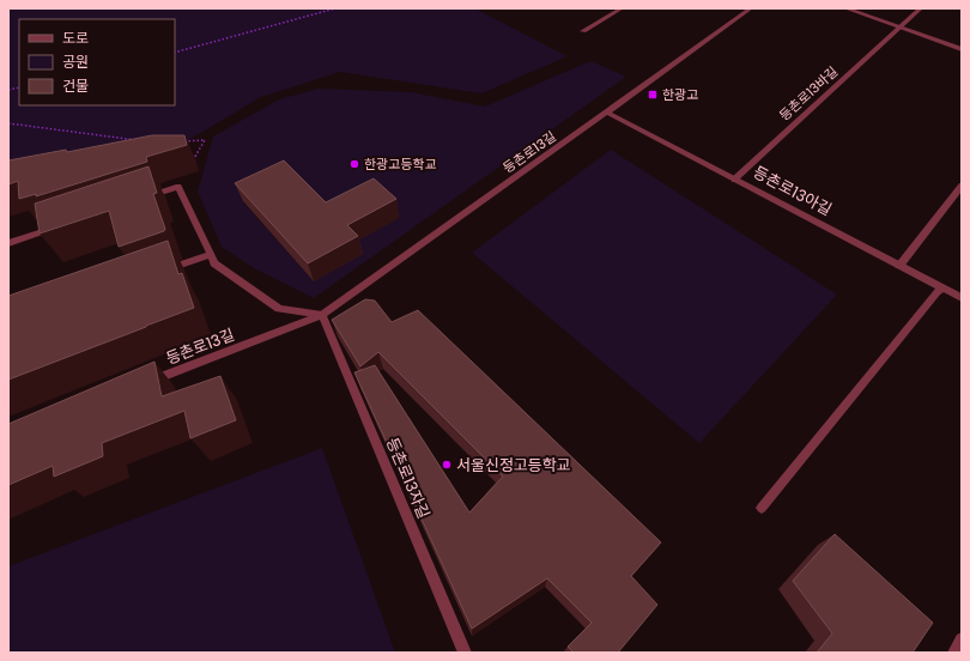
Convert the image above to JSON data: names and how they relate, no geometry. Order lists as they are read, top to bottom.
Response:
{
  "streets": {
    "street": [
      "등촌로13바길",
      "등촌로13길",
      "등촌로13아길",
      "등촌로13자길"
    ]
  },
  "crossings": [
    ["등촌로13바길", "등촌로13아길"],
    ["등촌로13길", "등촌로13아길"],
    ["등촌로13길", "등촌로13자길"]
  ],
  "places": {
    "transit": ["한광고"],
    "other": ["한광고등학교", "서울신정고등학교"]
  },
  "legend": ["도로", "공원", "건물"]
}
